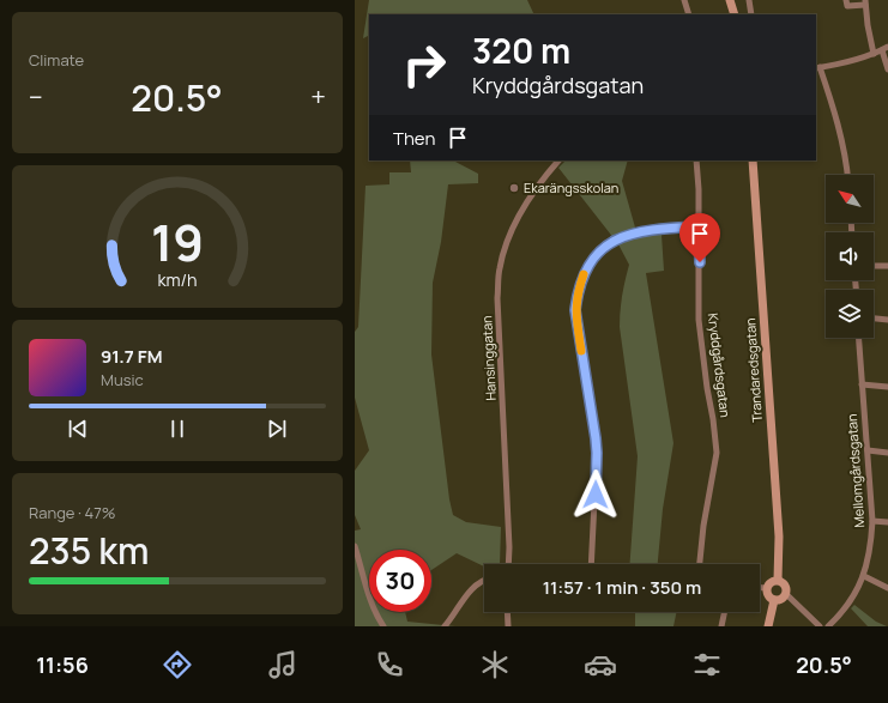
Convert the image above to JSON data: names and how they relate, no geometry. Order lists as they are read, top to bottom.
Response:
{
  "streets": {
    "street": [
      "Hansinggatan",
      "Kryddgårdsgatan",
      "Trandaredsgatan",
      "Mellomgårdsgatan"
    ]
  },
  "places": ["Ekarängsskolan"],
  "north": "top left",
  "page": {
    "tile": [
      "Climate",
      ["Range · 47%", "235 km"]
    ],
    "turn": ["320 m", "Kryddgårdsgatan"],
    "heat": ["−", "20.5°", "+"],
    "then": "Then",
    "song": ["91.7 FM", "Music"],
    "limit": "30",
    "trip": "11:57 · 1 min · 350 m",
    "tabs": ["11:56", "20.5°"],
    "gauge": ["19", "km/h"]
  }
}
